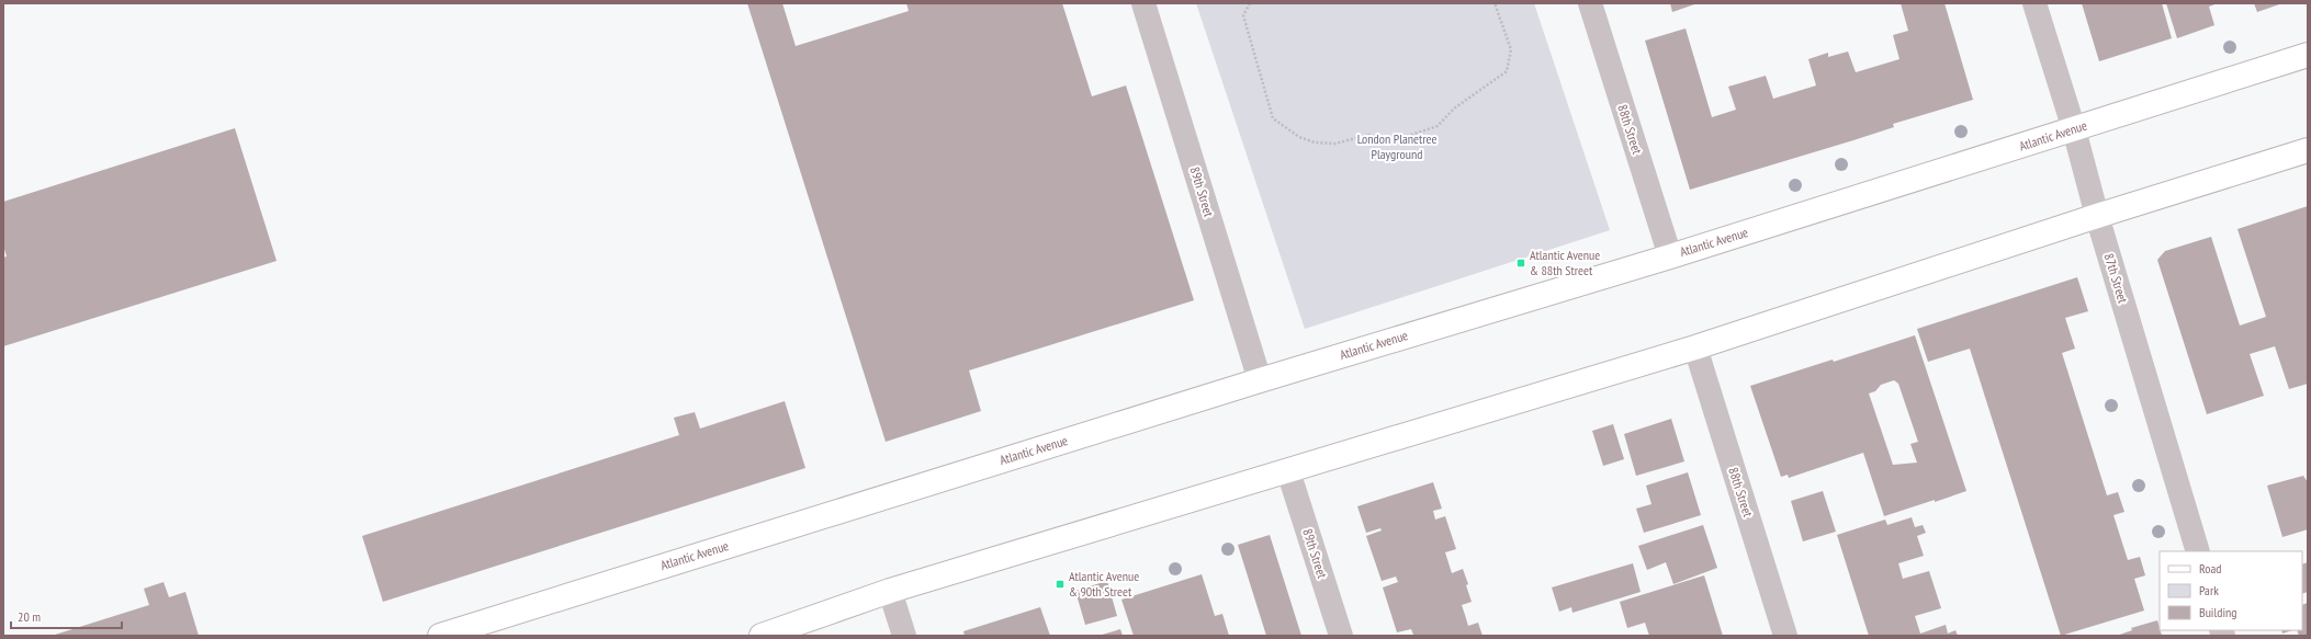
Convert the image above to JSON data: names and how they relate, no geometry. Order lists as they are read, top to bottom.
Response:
{
  "streets": {
    "main road": ["Atlantic Avenue"],
    "street": ["88th Street", "89th Street", "87th Street"]
  },
  "crossings": [
    ["88th Street", "Atlantic Avenue"],
    ["Atlantic Avenue", "89th Street"],
    ["Atlantic Avenue", "87th Street"]
  ],
  "parks": ["London Planetree Playground"],
  "places": {
    "transit": ["Atlantic Avenue & 88th Street", "Atlantic Avenue & 90th Street"]
  },
  "legend": ["Road", "Park", "Building"],
  "scale_bar": "20 m"
}
